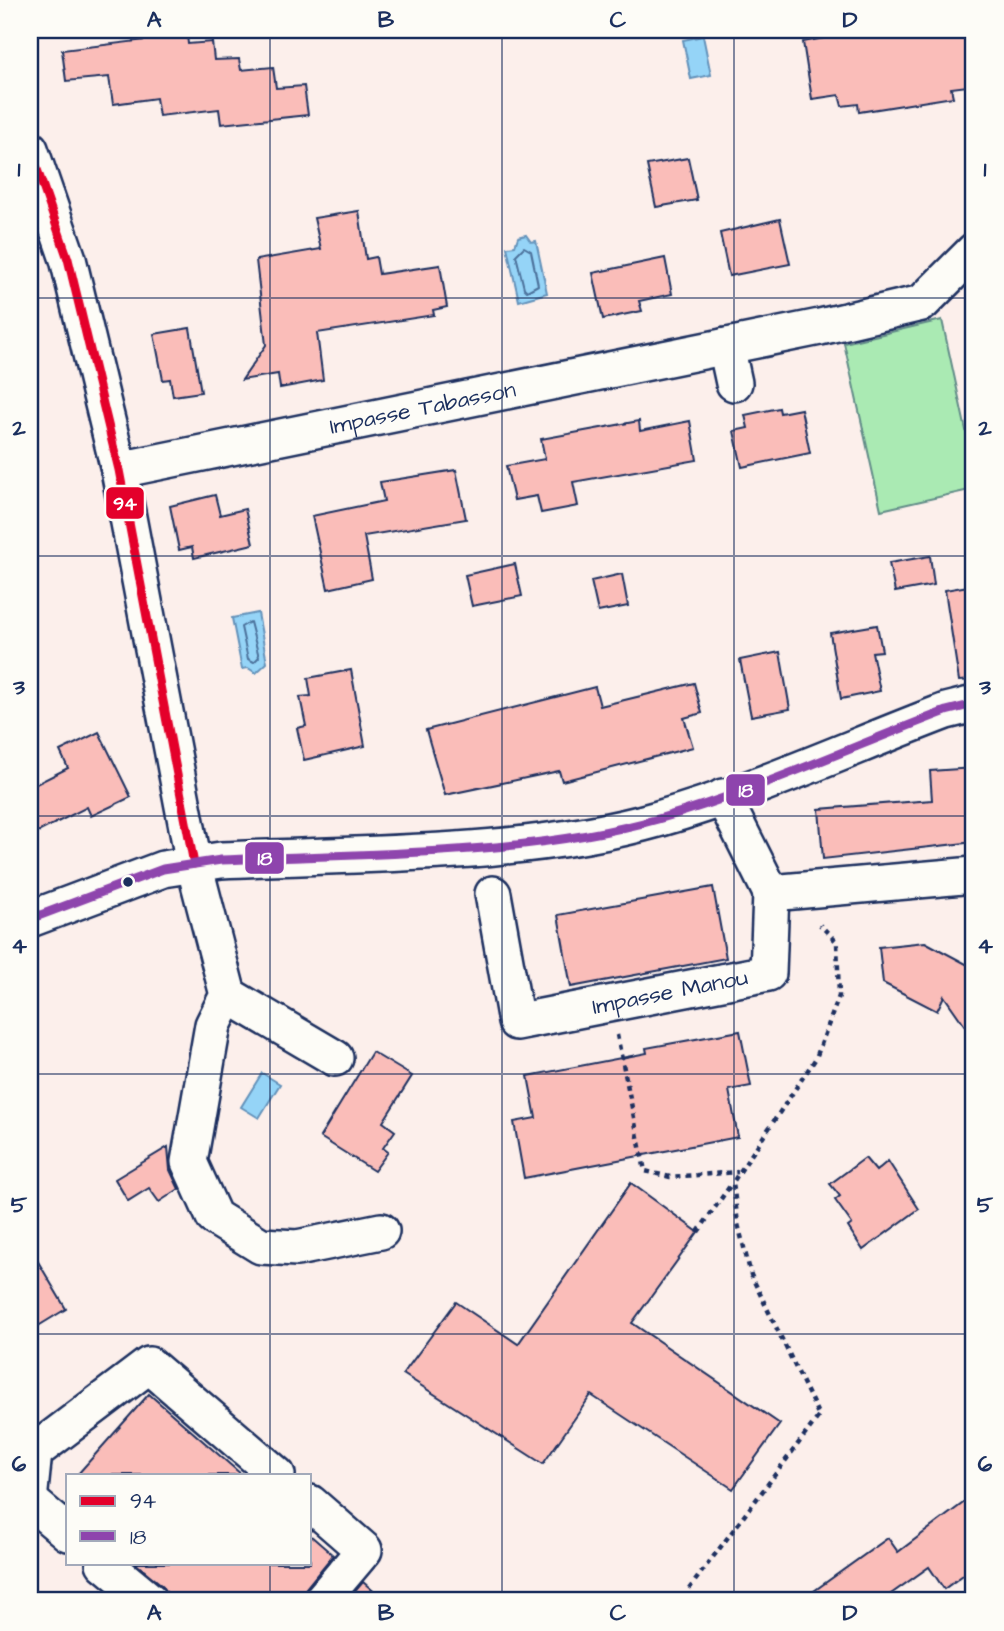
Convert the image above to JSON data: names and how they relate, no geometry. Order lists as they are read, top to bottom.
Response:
{
  "streets": {
    "street": ["Impasse Tabasson", "Impasse Manou"]
  },
  "lines": ["transit line 94", "transit line 18"],
  "legend": ["94", "18"],
  "grid": {
    "columns": [
      "A",
      "B",
      "C",
      "D"
    ],
    "rows": [
      "1",
      "2",
      "3",
      "4",
      "5",
      "6"
    ]
  }
}
